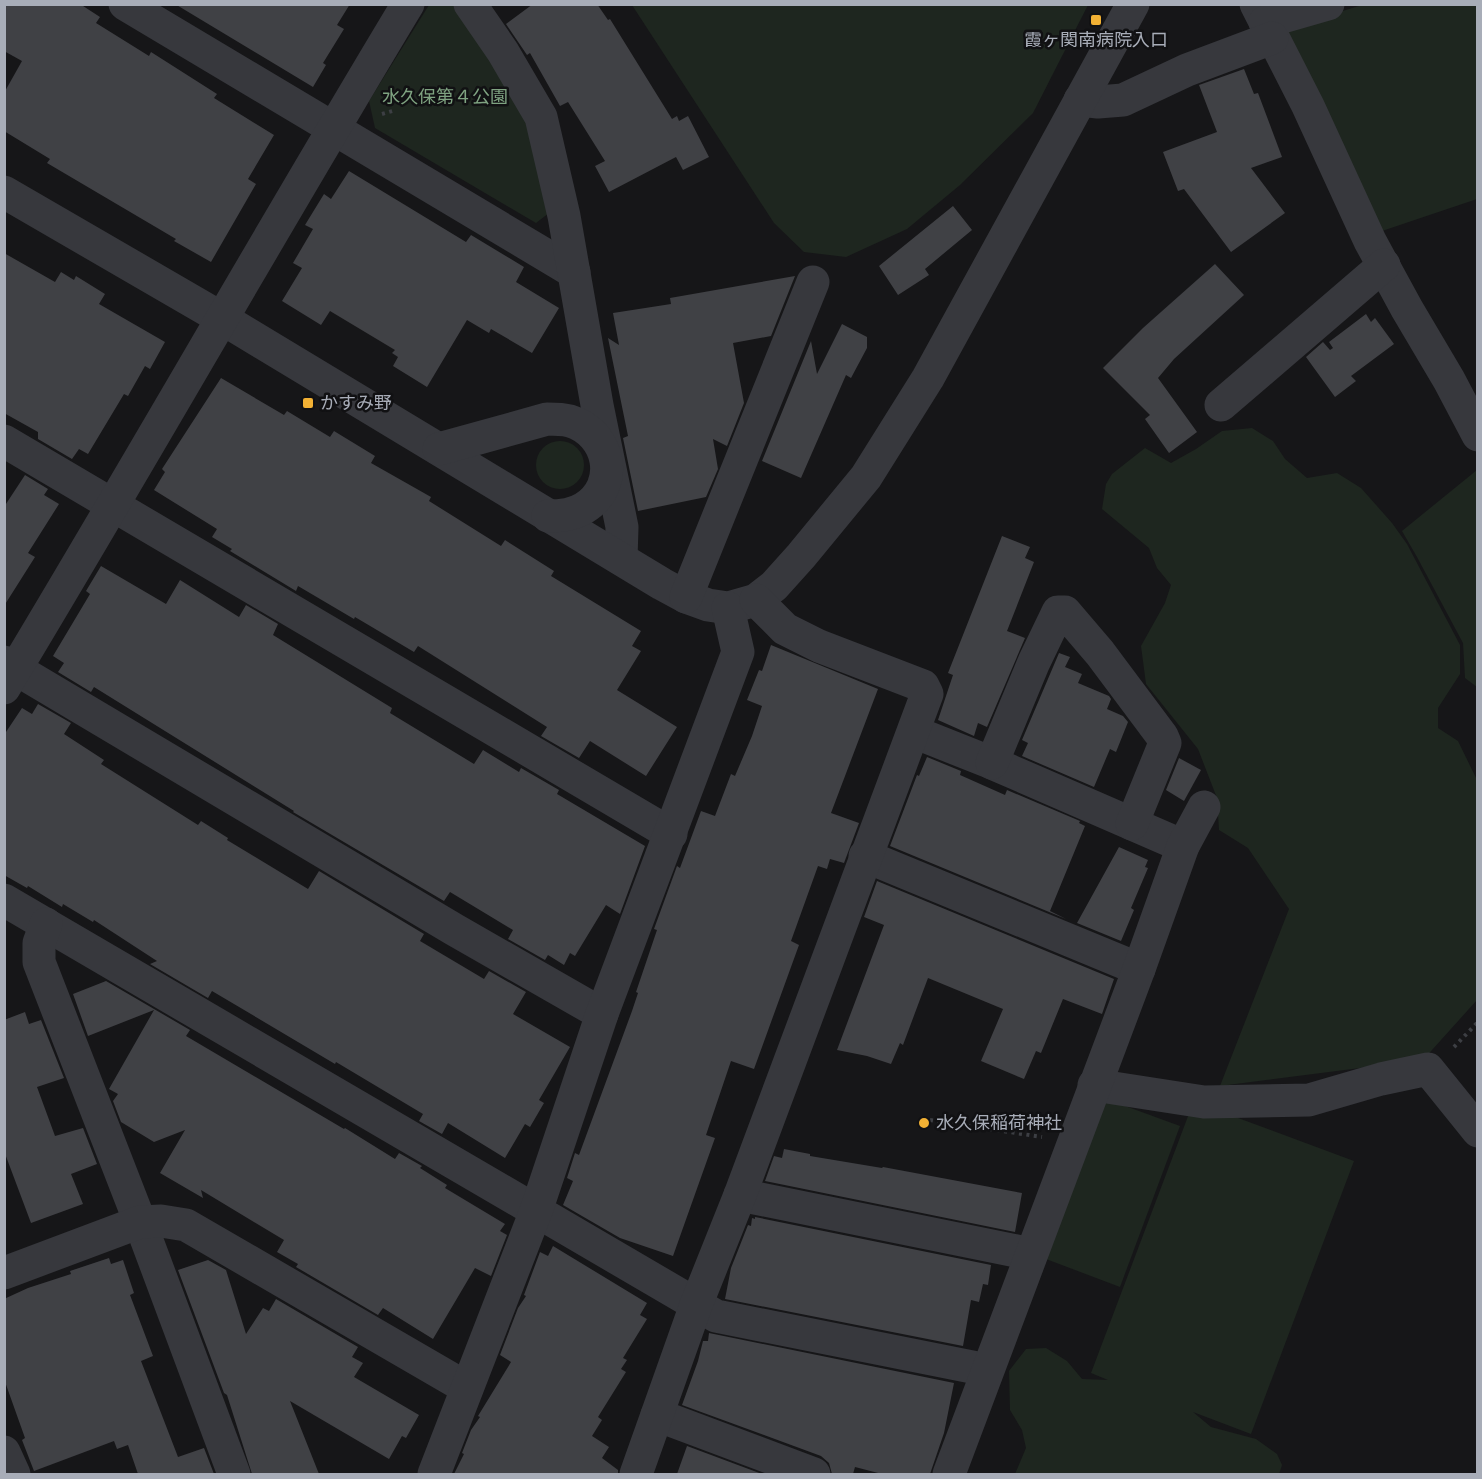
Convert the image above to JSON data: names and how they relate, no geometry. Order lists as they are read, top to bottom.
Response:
{
  "parks": ["水久保第４公園"],
  "places": {
    "transit": ["霞ヶ関南病院入口", "かすみ野"],
    "other": ["水久保稲荷神社"]
  }
}
